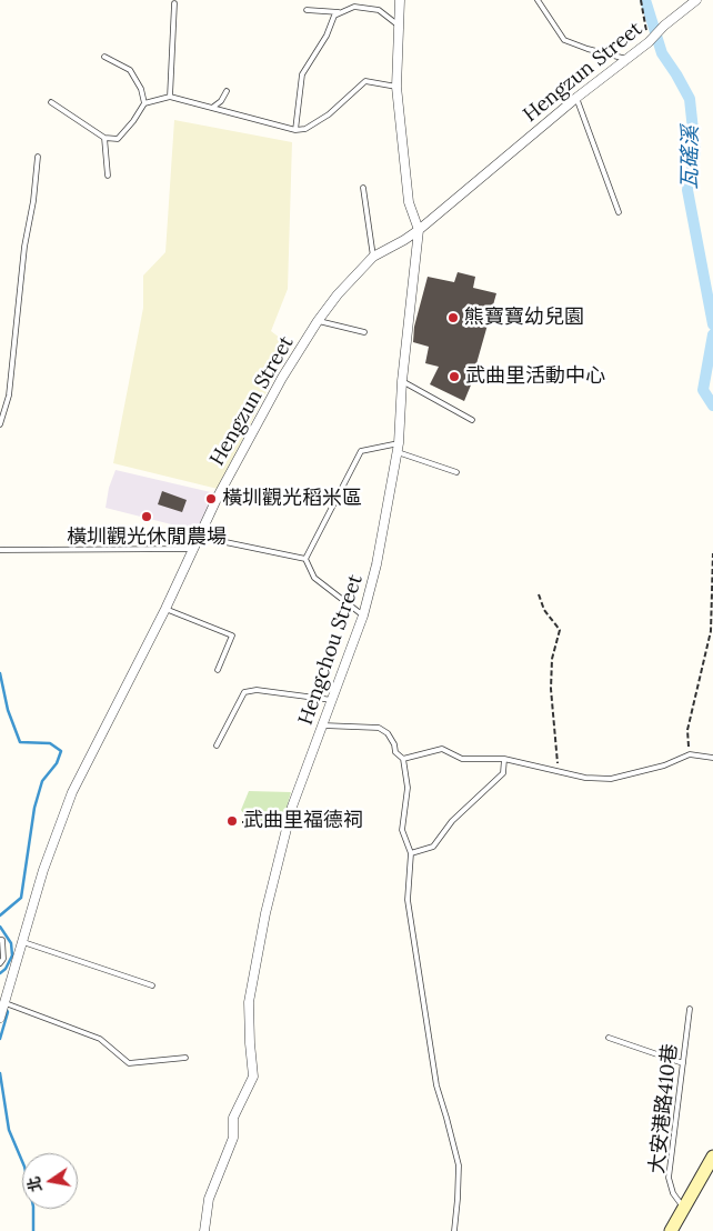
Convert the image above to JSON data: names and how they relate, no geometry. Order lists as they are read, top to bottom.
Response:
{
  "streets": {
    "street": ["Hengzun Street", "Hengchou Street"],
    "lane": ["大安港路410巷"]
  },
  "crossings": [
    ["Hengzun Street", "Hengchou Street"]
  ],
  "water": ["瓦磘溪"],
  "places": [
    "熊寶寶幼兒園",
    "武曲里活動中心",
    "橫圳觀光稻米區",
    "橫圳觀光休閒農場",
    "武曲里福德祠"
  ],
  "north": "left"
}
